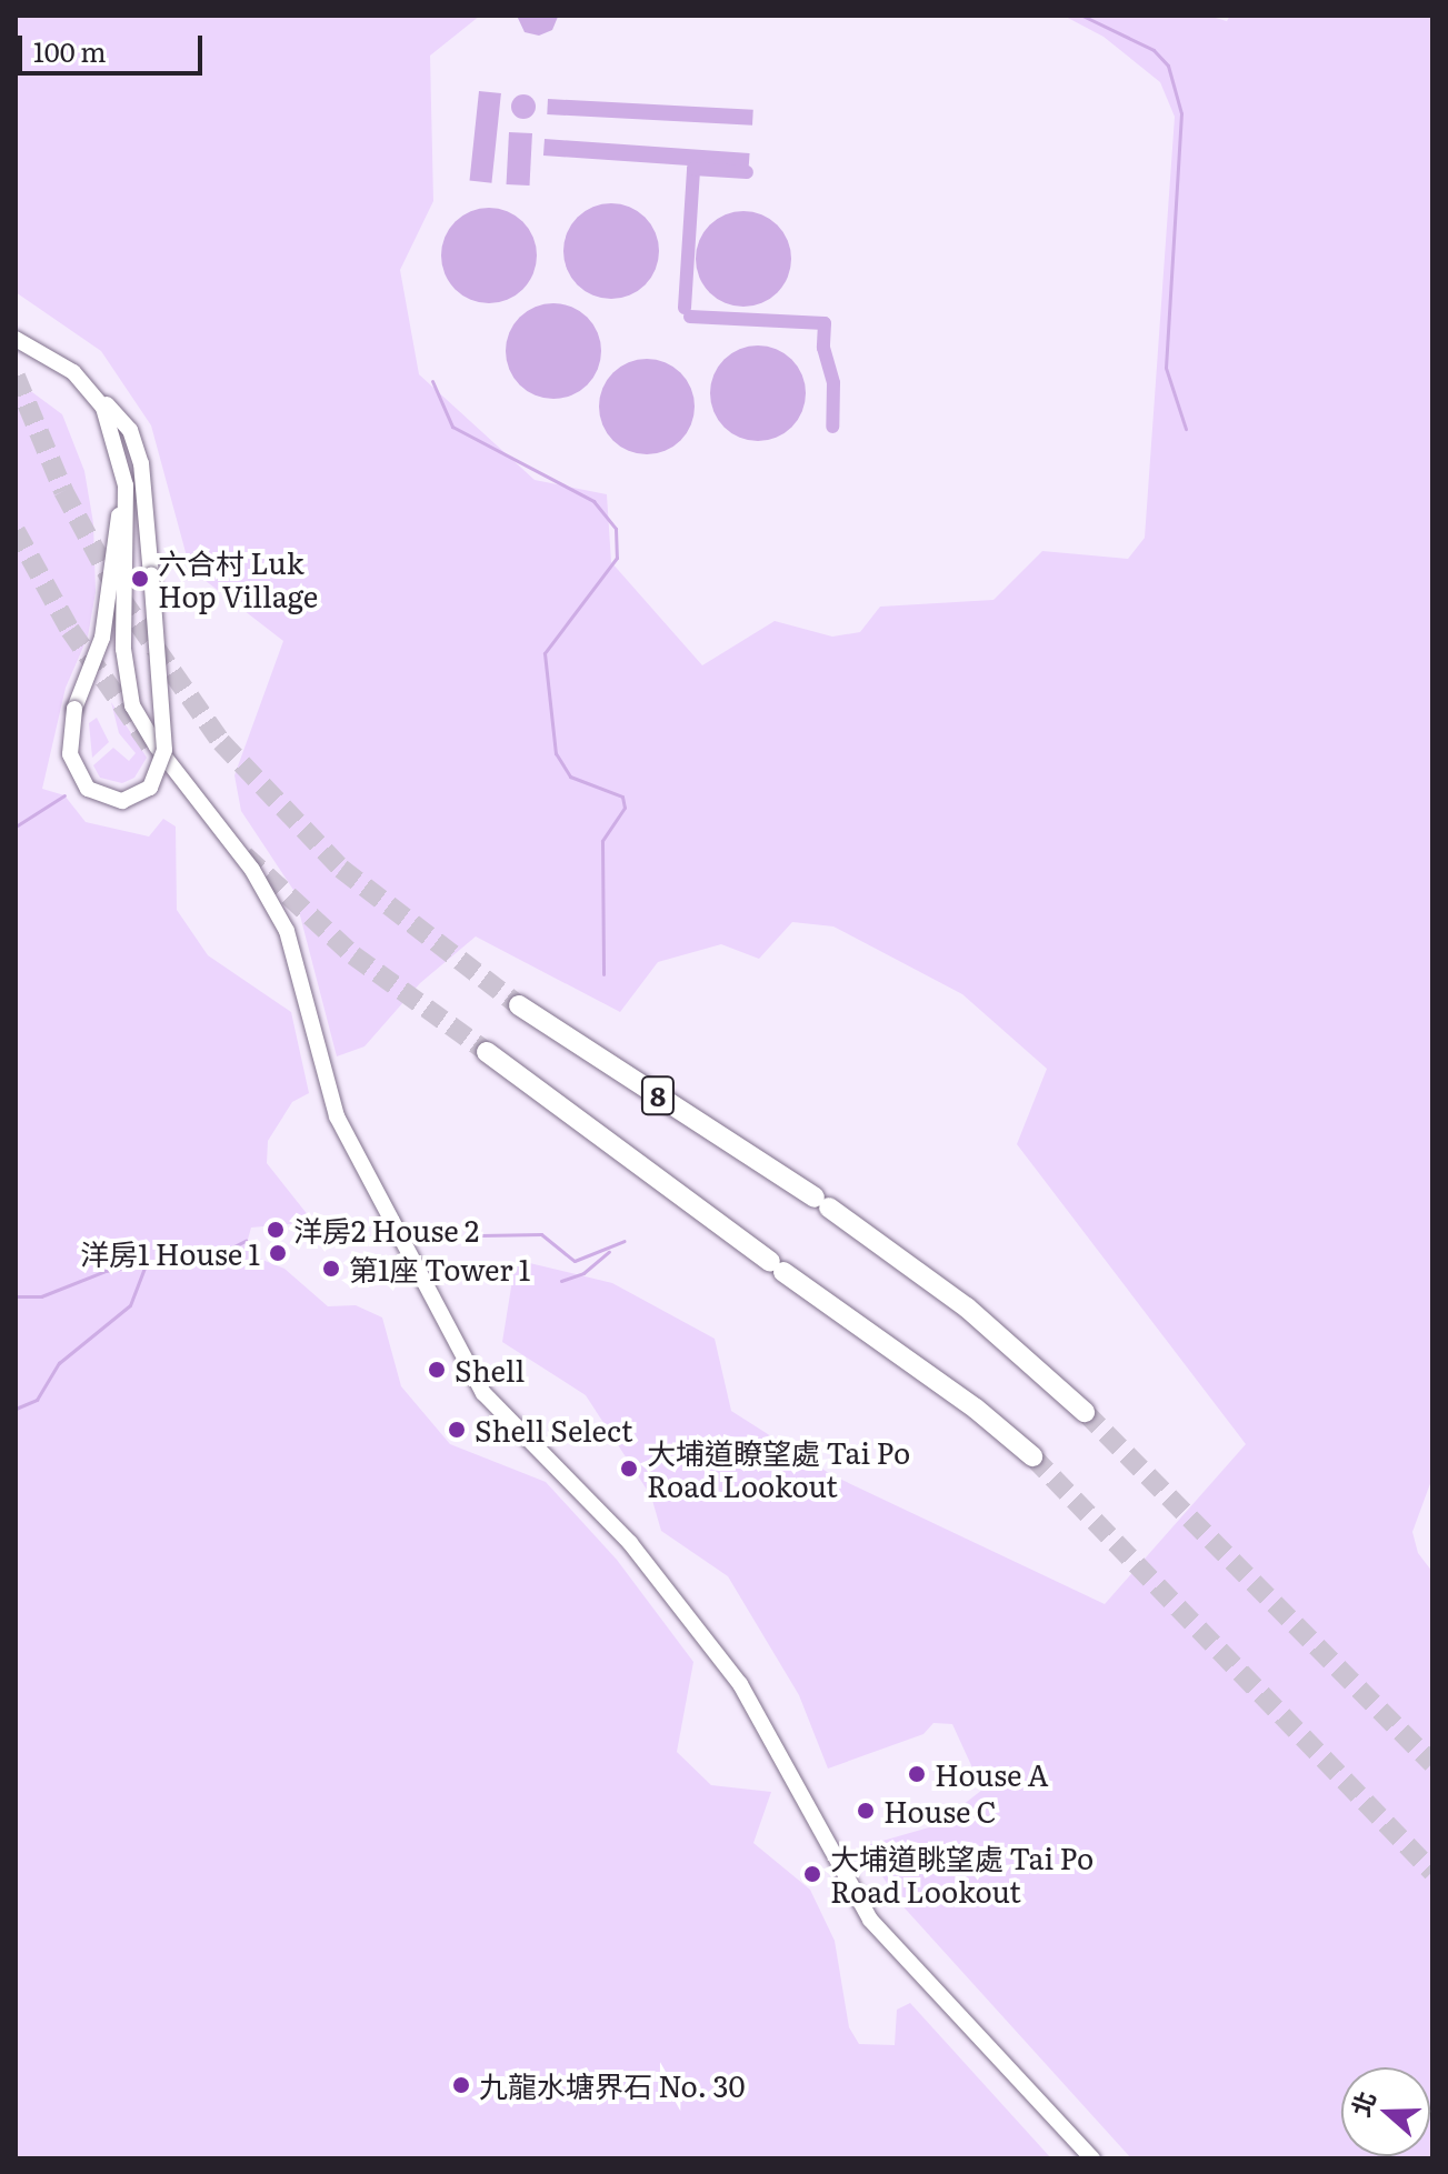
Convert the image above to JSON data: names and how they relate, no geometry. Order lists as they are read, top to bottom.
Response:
{
  "streets": {
    "highway": ["8"]
  },
  "places": [
    "六合村 Luk Hop Village",
    "洋房2 House 2",
    "洋房1 House 1",
    "第1座 Tower 1",
    "Shell",
    "Shell Select",
    "大埔道瞭望處 Tai Po Road Lookout",
    "House A",
    "House C",
    "大埔道眺望處 Tai Po Road Lookout",
    "九龍水塘界石 No. 30"
  ],
  "scale_bar": "100 m",
  "north": "left"
}
